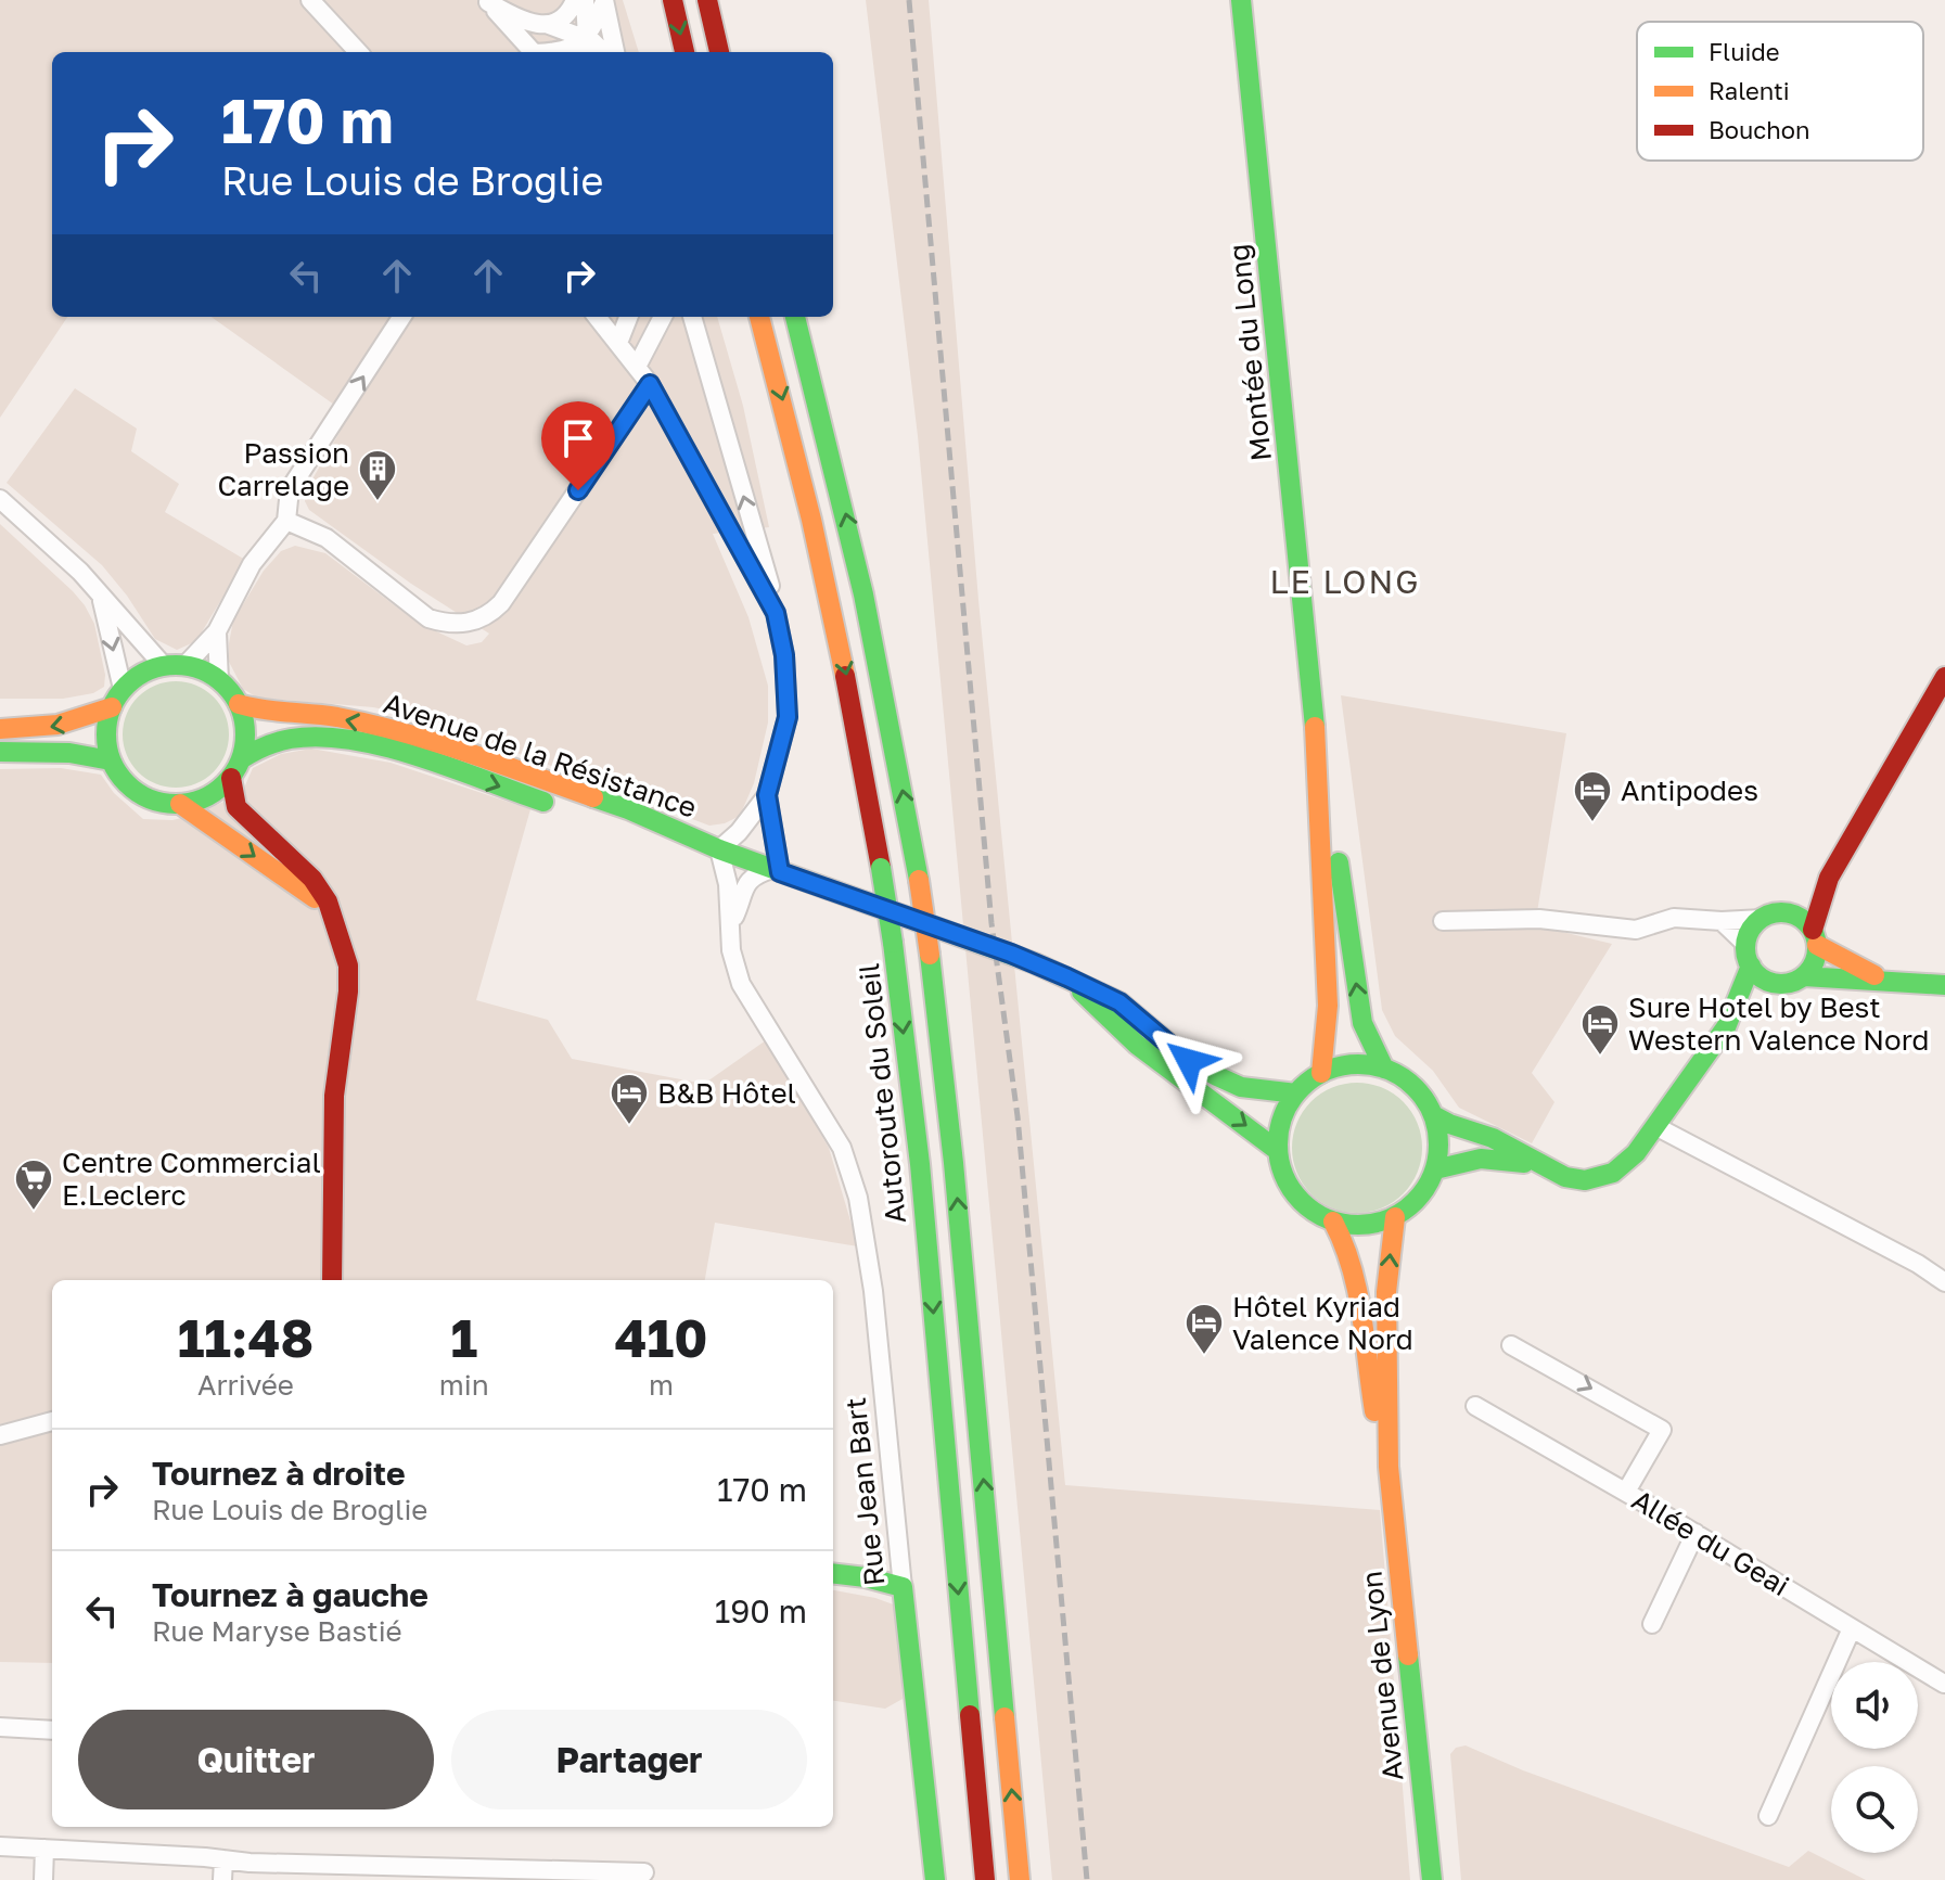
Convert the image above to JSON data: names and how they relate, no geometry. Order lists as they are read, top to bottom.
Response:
{
  "streets": {
    "main road": [
      "Montée du Long",
      "Avenue de la Résistance",
      "Autoroute du Soleil",
      "Rue Jean Bart",
      "Avenue de Lyon"
    ],
    "street": ["Allée du Geai"]
  },
  "crossings": [
    ["Montée du Long", "Avenue de la Résistance"],
    ["Montée du Long", "Avenue de Lyon"],
    ["Avenue de la Résistance", "Rue Jean Bart"],
    ["Avenue de la Résistance", "Avenue de Lyon"]
  ],
  "districts": ["LE LONG"],
  "places": {
    "building": ["Passion Carrelage"],
    "hotel": [
      "Antipodes",
      "Sure Hotel by Best Western Valence Nord",
      "B&B Hôtel",
      "Hôtel Kyriad Valence Nord"
    ],
    "supermarket": ["Centre Commercial E.Leclerc"]
  },
  "legend": ["Fluide", "Ralenti", "Bouchon"],
  "page": {
    "turn": ["170 m", "Rue Louis de Broglie"],
    "eta": [
      "11:48",
      "Arrivée",
      "1",
      "min",
      "410",
      "m"
    ],
    "list": [
      {
        "name": "Tournez à droite",
        "note": "Rue Louis de Broglie",
        "value": "170 m"
      },
      {
        "name": "Tournez à gauche",
        "note": "Rue Maryse Bastié",
        "value": "190 m"
      }
    ],
    "buttons": ["Quitter", "Partager"]
  }
}
